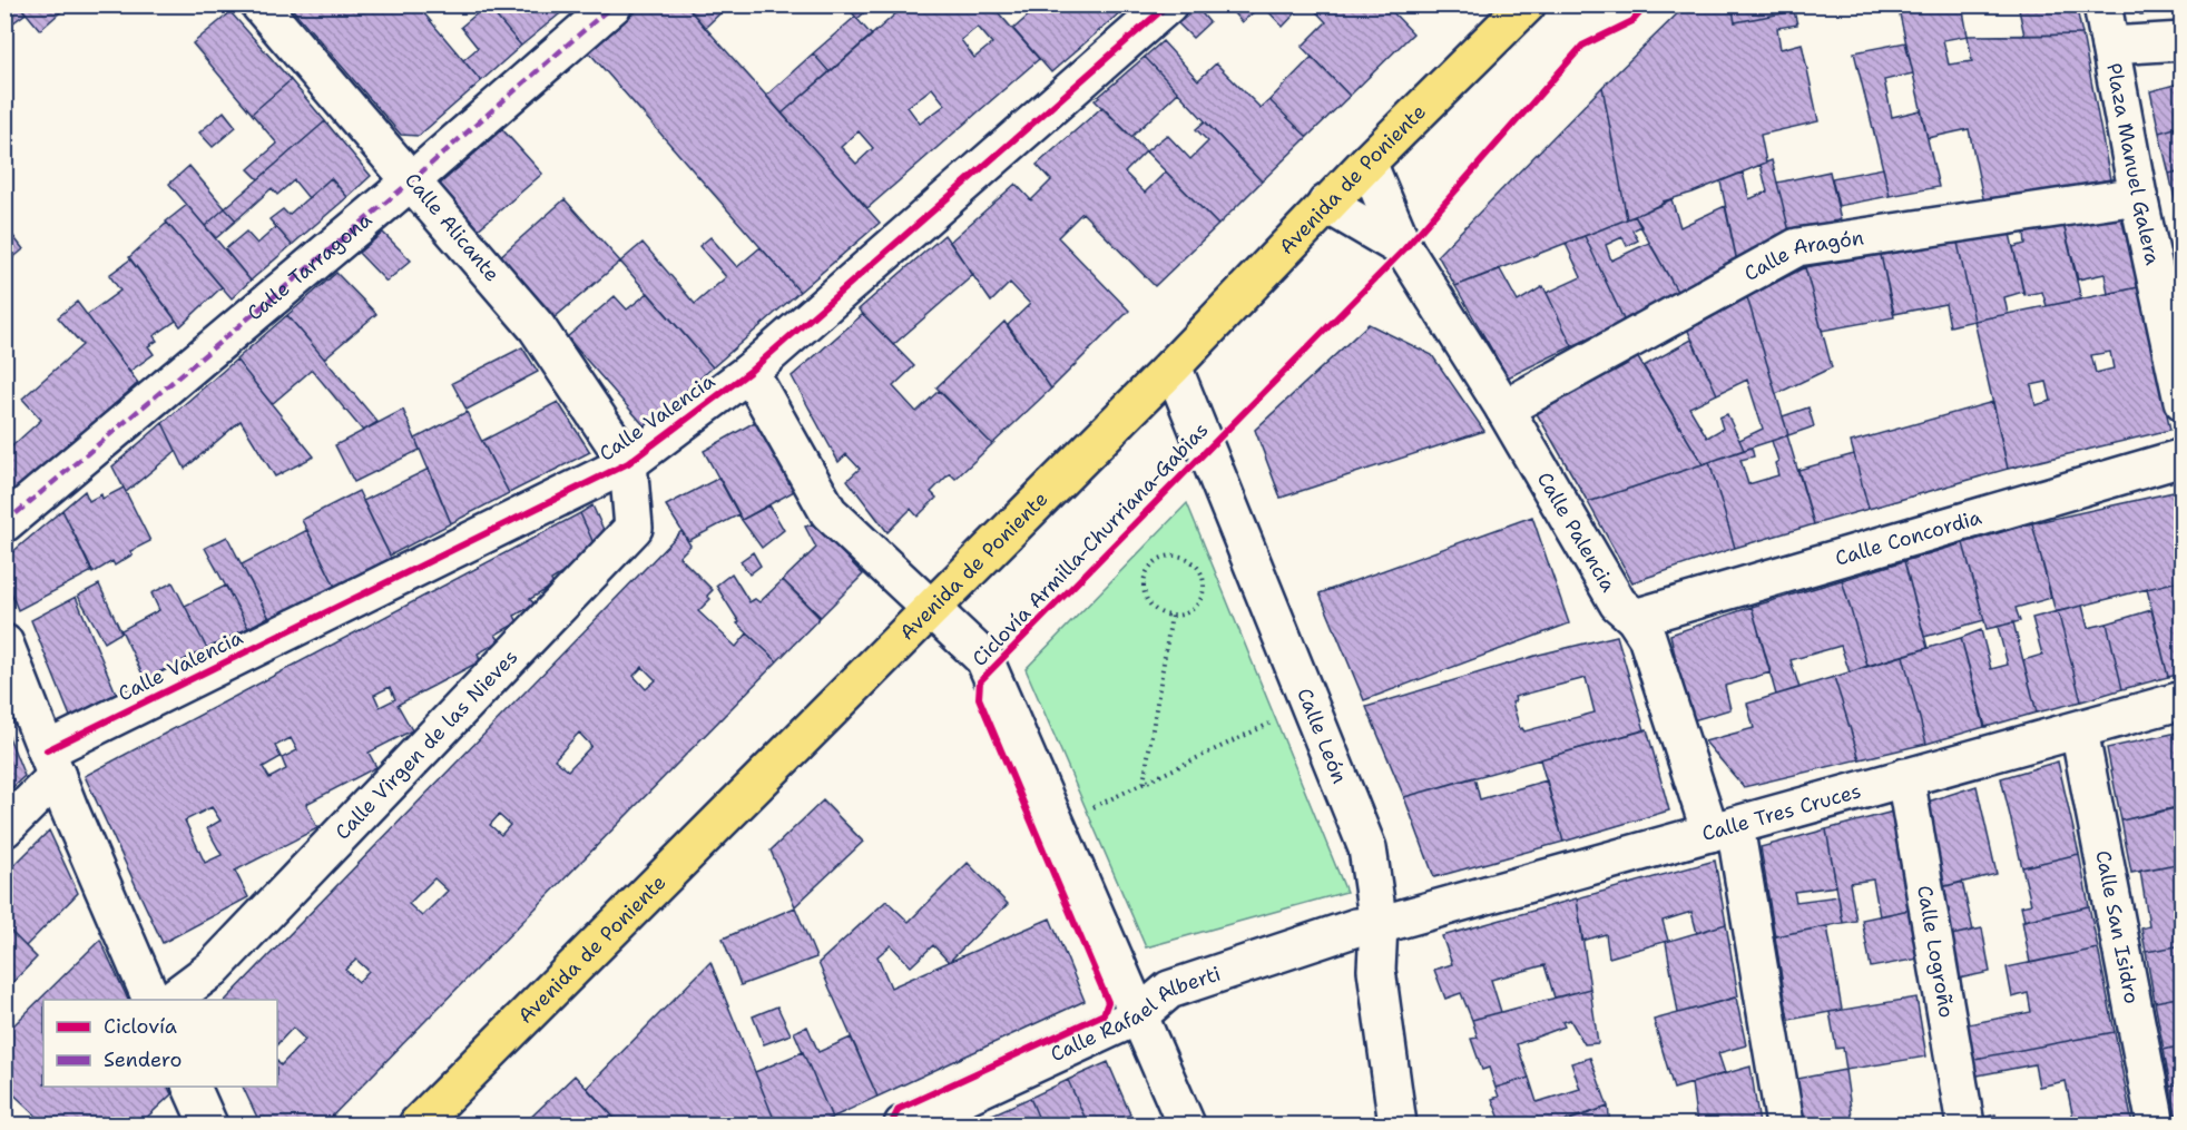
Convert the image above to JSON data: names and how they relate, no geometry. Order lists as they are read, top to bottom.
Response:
{
  "streets": {
    "main road": ["Avenida de Poniente"],
    "street": [
      "Plaza Manuel Galera",
      "Calle Alicante",
      "Calle Aragón",
      "Calle Tarragona",
      "Calle Valencia",
      "Calle Palencia",
      "Calle Concordia",
      "Calle León",
      "Calle Virgen de las Nieves",
      "Calle Tres Cruces",
      "Calle San Isidro",
      "Calle Logroño",
      "Calle Rafael Alberti"
    ],
    "cycle path": ["Ciclovía Armilla-Churriana-Gabias"]
  },
  "crossings": [
    ["Plaza Manuel Galera", "Calle Aragón"],
    ["Avenida de Poniente", "Calle Palencia"],
    ["Avenida de Poniente", "Calle León"],
    ["Calle Alicante", "Calle Tarragona"],
    ["Calle Alicante", "Calle Valencia"],
    ["Calle Alicante", "Calle Virgen de las Nieves"],
    ["Calle Aragón", "Calle Palencia"],
    ["Calle Valencia", "Calle Virgen de las Nieves"],
    ["Calle Palencia", "Calle Concordia"],
    ["Calle Palencia", "Calle Tres Cruces"],
    ["Calle León", "Calle Tres Cruces"],
    ["Calle León", "Calle Rafael Alberti"],
    ["Calle Tres Cruces", "Calle San Isidro"],
    ["Calle Tres Cruces", "Calle Logroño"],
    ["Calle Tres Cruces", "Calle Rafael Alberti"]
  ],
  "legend": ["Ciclovía", "Sendero"]
}
